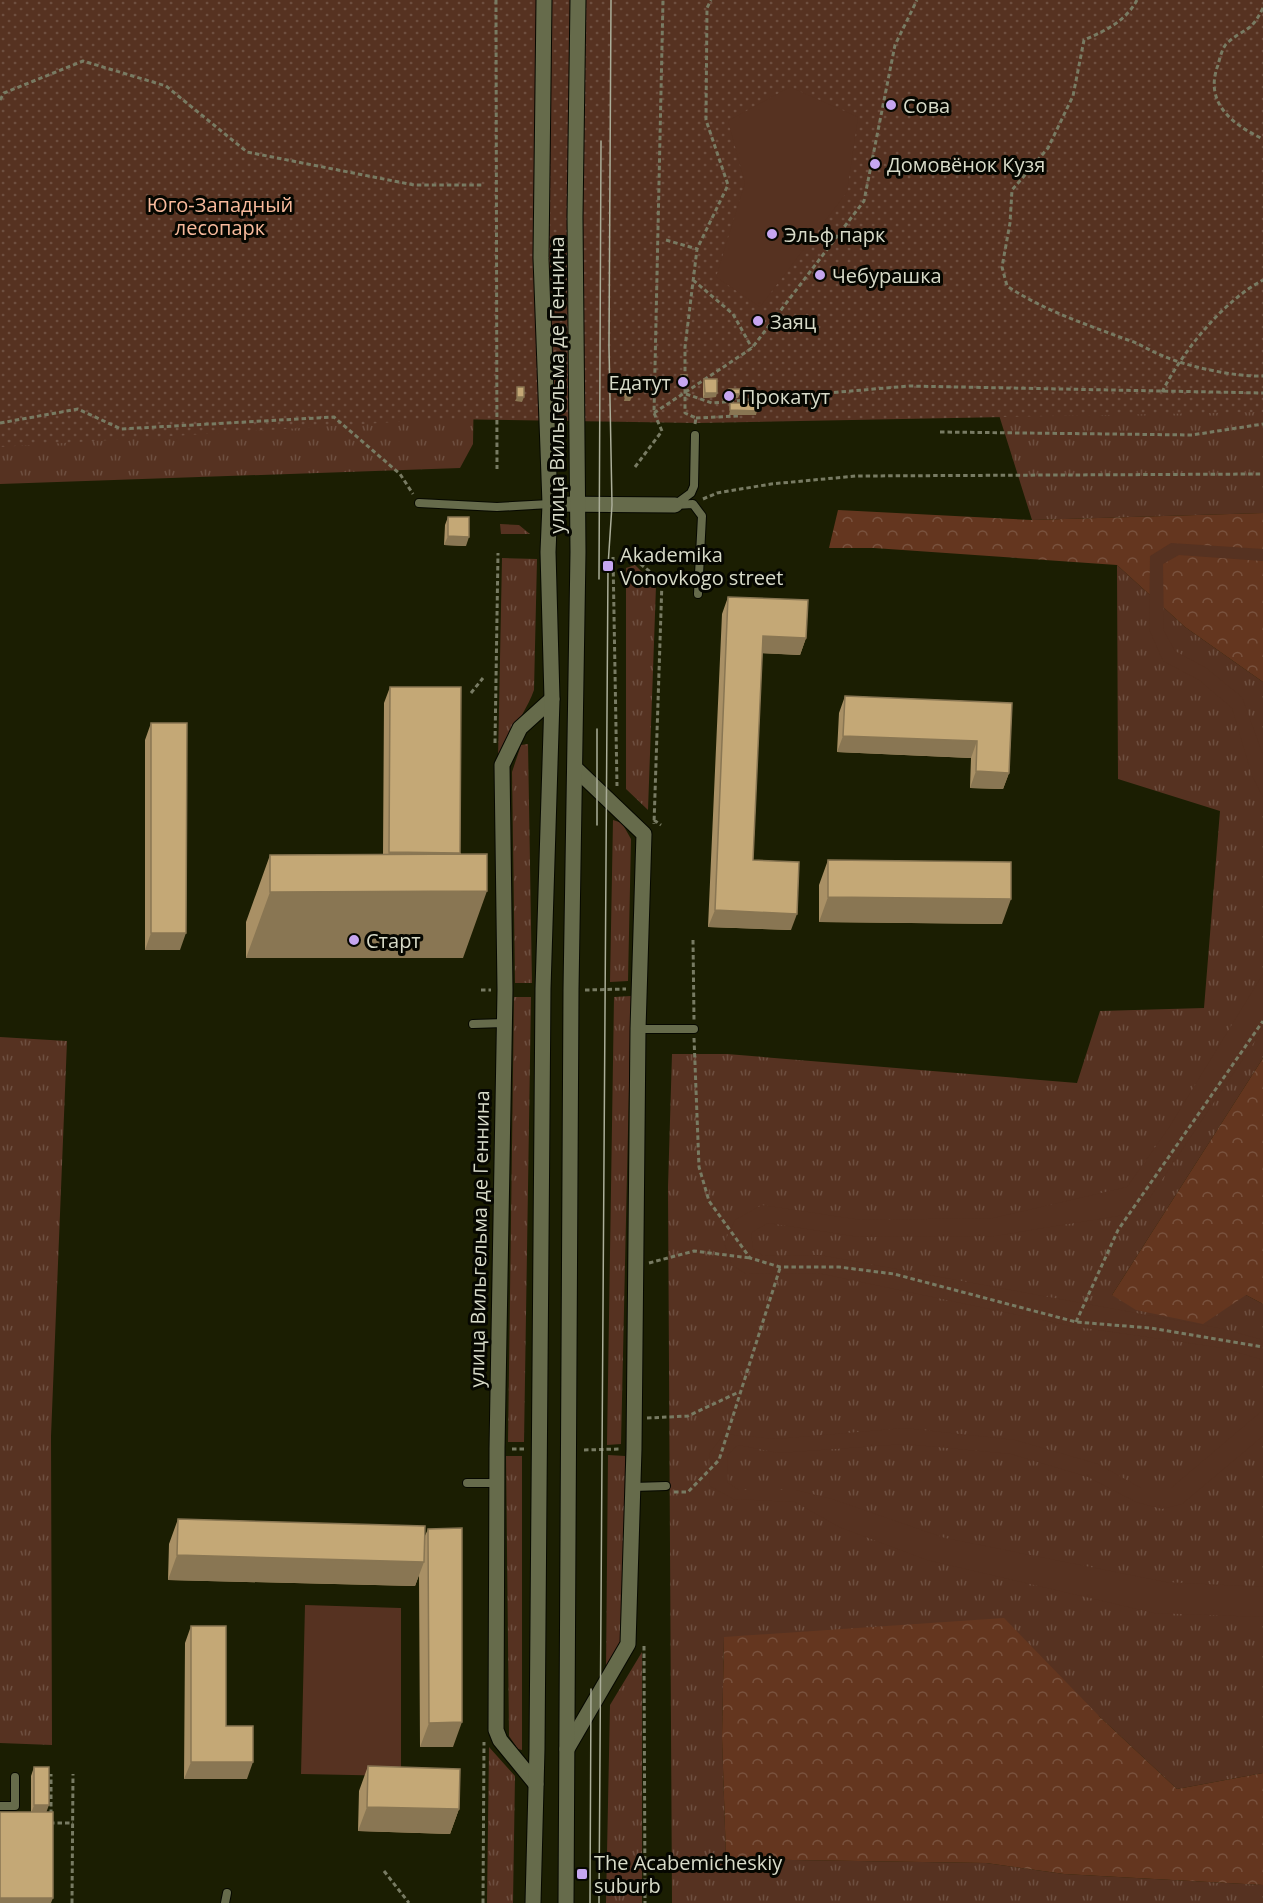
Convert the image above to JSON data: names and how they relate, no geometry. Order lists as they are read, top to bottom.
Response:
{
  "streets": {
    "main road": ["улица Вильгельма де Геннина"]
  },
  "parks": ["Юго-Западный лесопарк"],
  "places": {
    "other": [
      "Сова",
      "Домовёнок Кузя",
      "Эльф парк",
      "Чебурашка",
      "Заяц",
      "Едатут",
      "Прокатут",
      "Старт"
    ],
    "transit": ["Akademika Vonovkogo street", "The Acabemicheskiy suburb"]
  }
}
